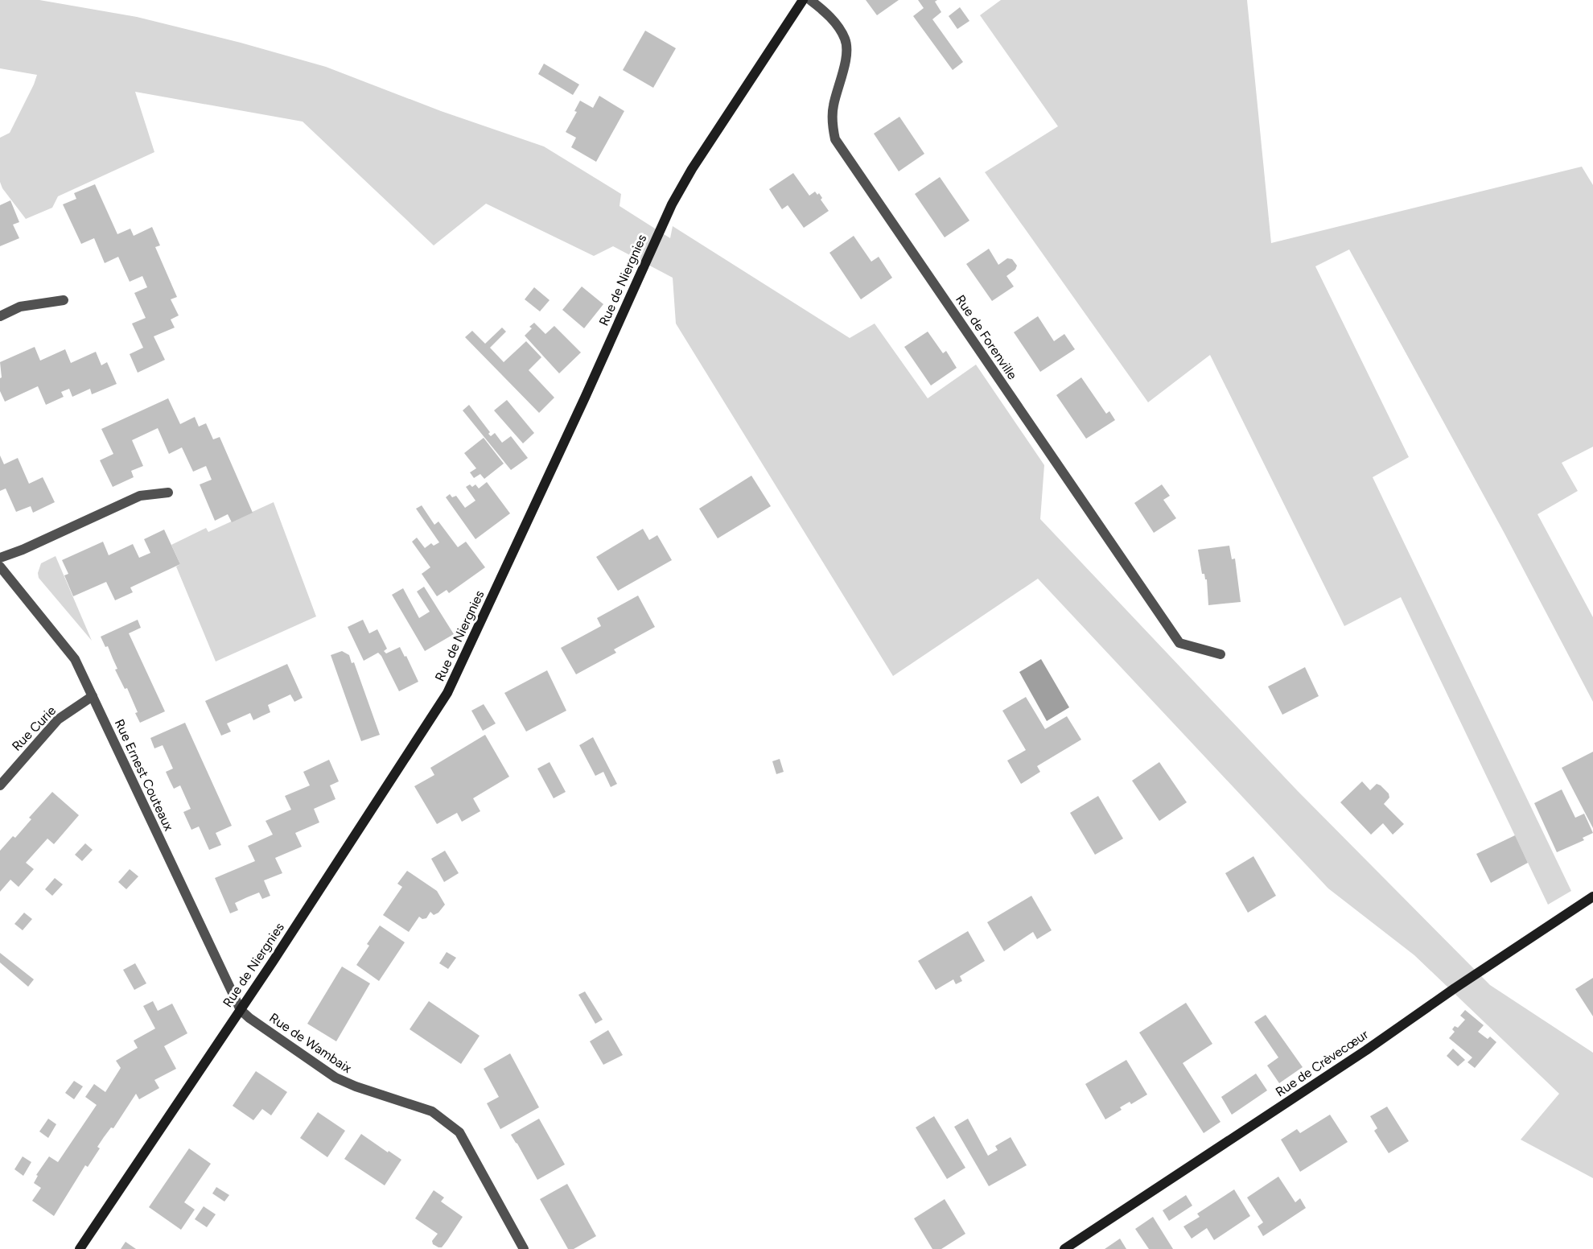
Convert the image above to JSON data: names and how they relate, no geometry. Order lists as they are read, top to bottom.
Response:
{
  "streets": {
    "street": [
      "Rue de Niergnies",
      "Rue de Forenville",
      "Rue Curie",
      "Rue Ernest Couteaux",
      "Rue de Wambaix",
      "Rue de Crèvecœur"
    ]
  },
  "crossings": [
    ["Rue de Niergnies", "Rue Ernest Couteaux"],
    ["Rue de Niergnies", "Rue de Wambaix"],
    ["Rue Curie", "Rue Ernest Couteaux"],
    ["Rue Ernest Couteaux", "Rue de Wambaix"]
  ]
}
